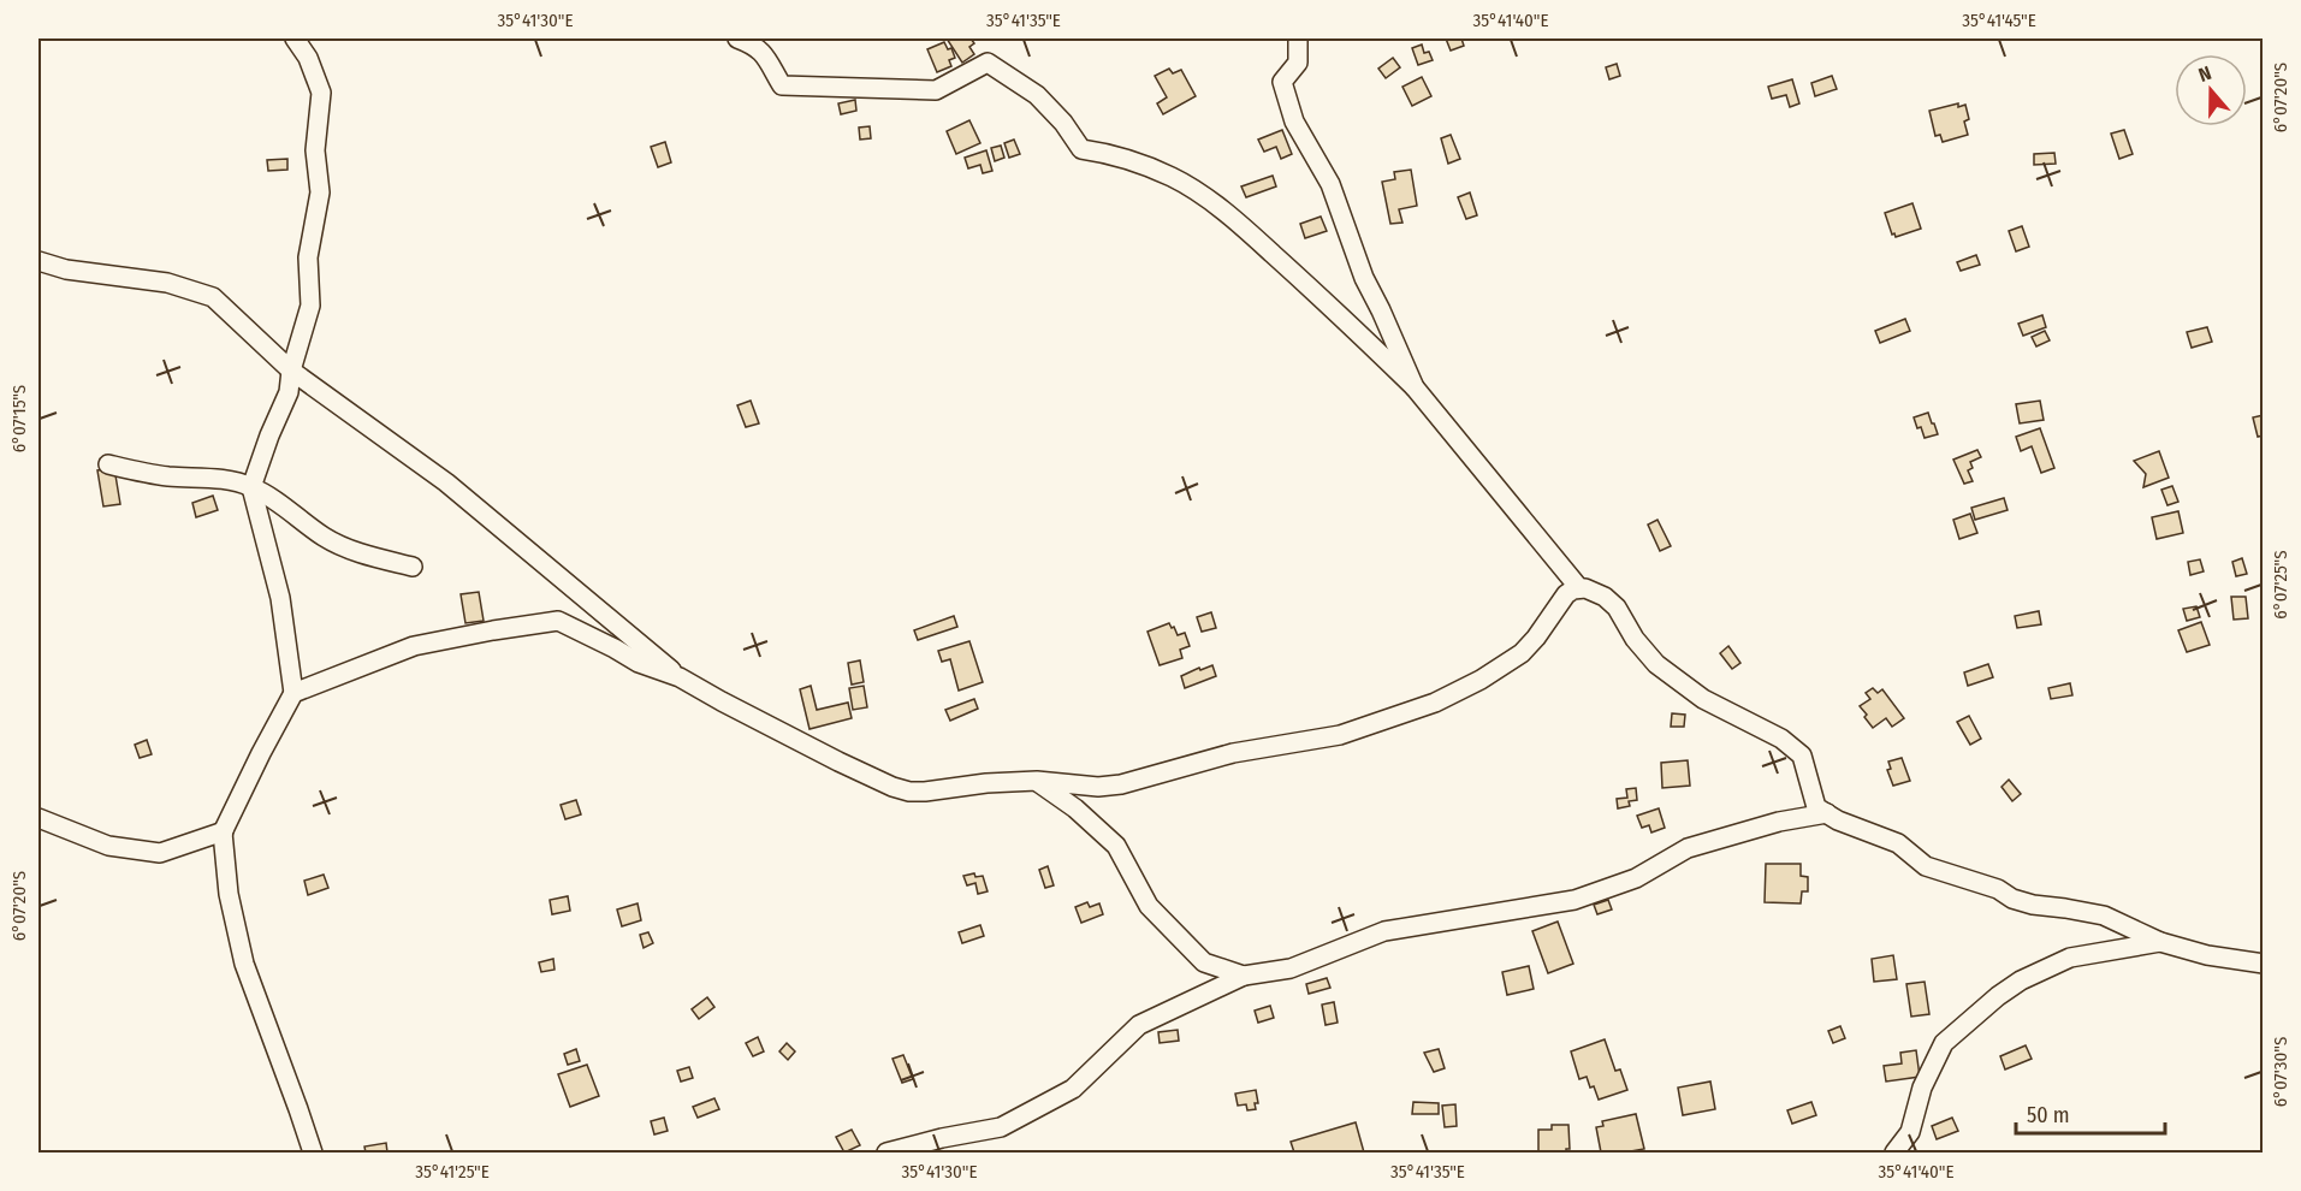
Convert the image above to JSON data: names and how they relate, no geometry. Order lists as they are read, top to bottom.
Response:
{
  "scale_bar": "50 m",
  "north": "top",
  "coordinates": [
    "35°41'30\"E",
    "35°41'35\"E",
    "35°41'40\"E",
    "35°41'45\"E",
    "6°07'20\"S",
    "6°07'15\"S",
    "6°07'25\"S",
    "6°07'30\"S",
    "35°41'25\"E"
  ]
}
